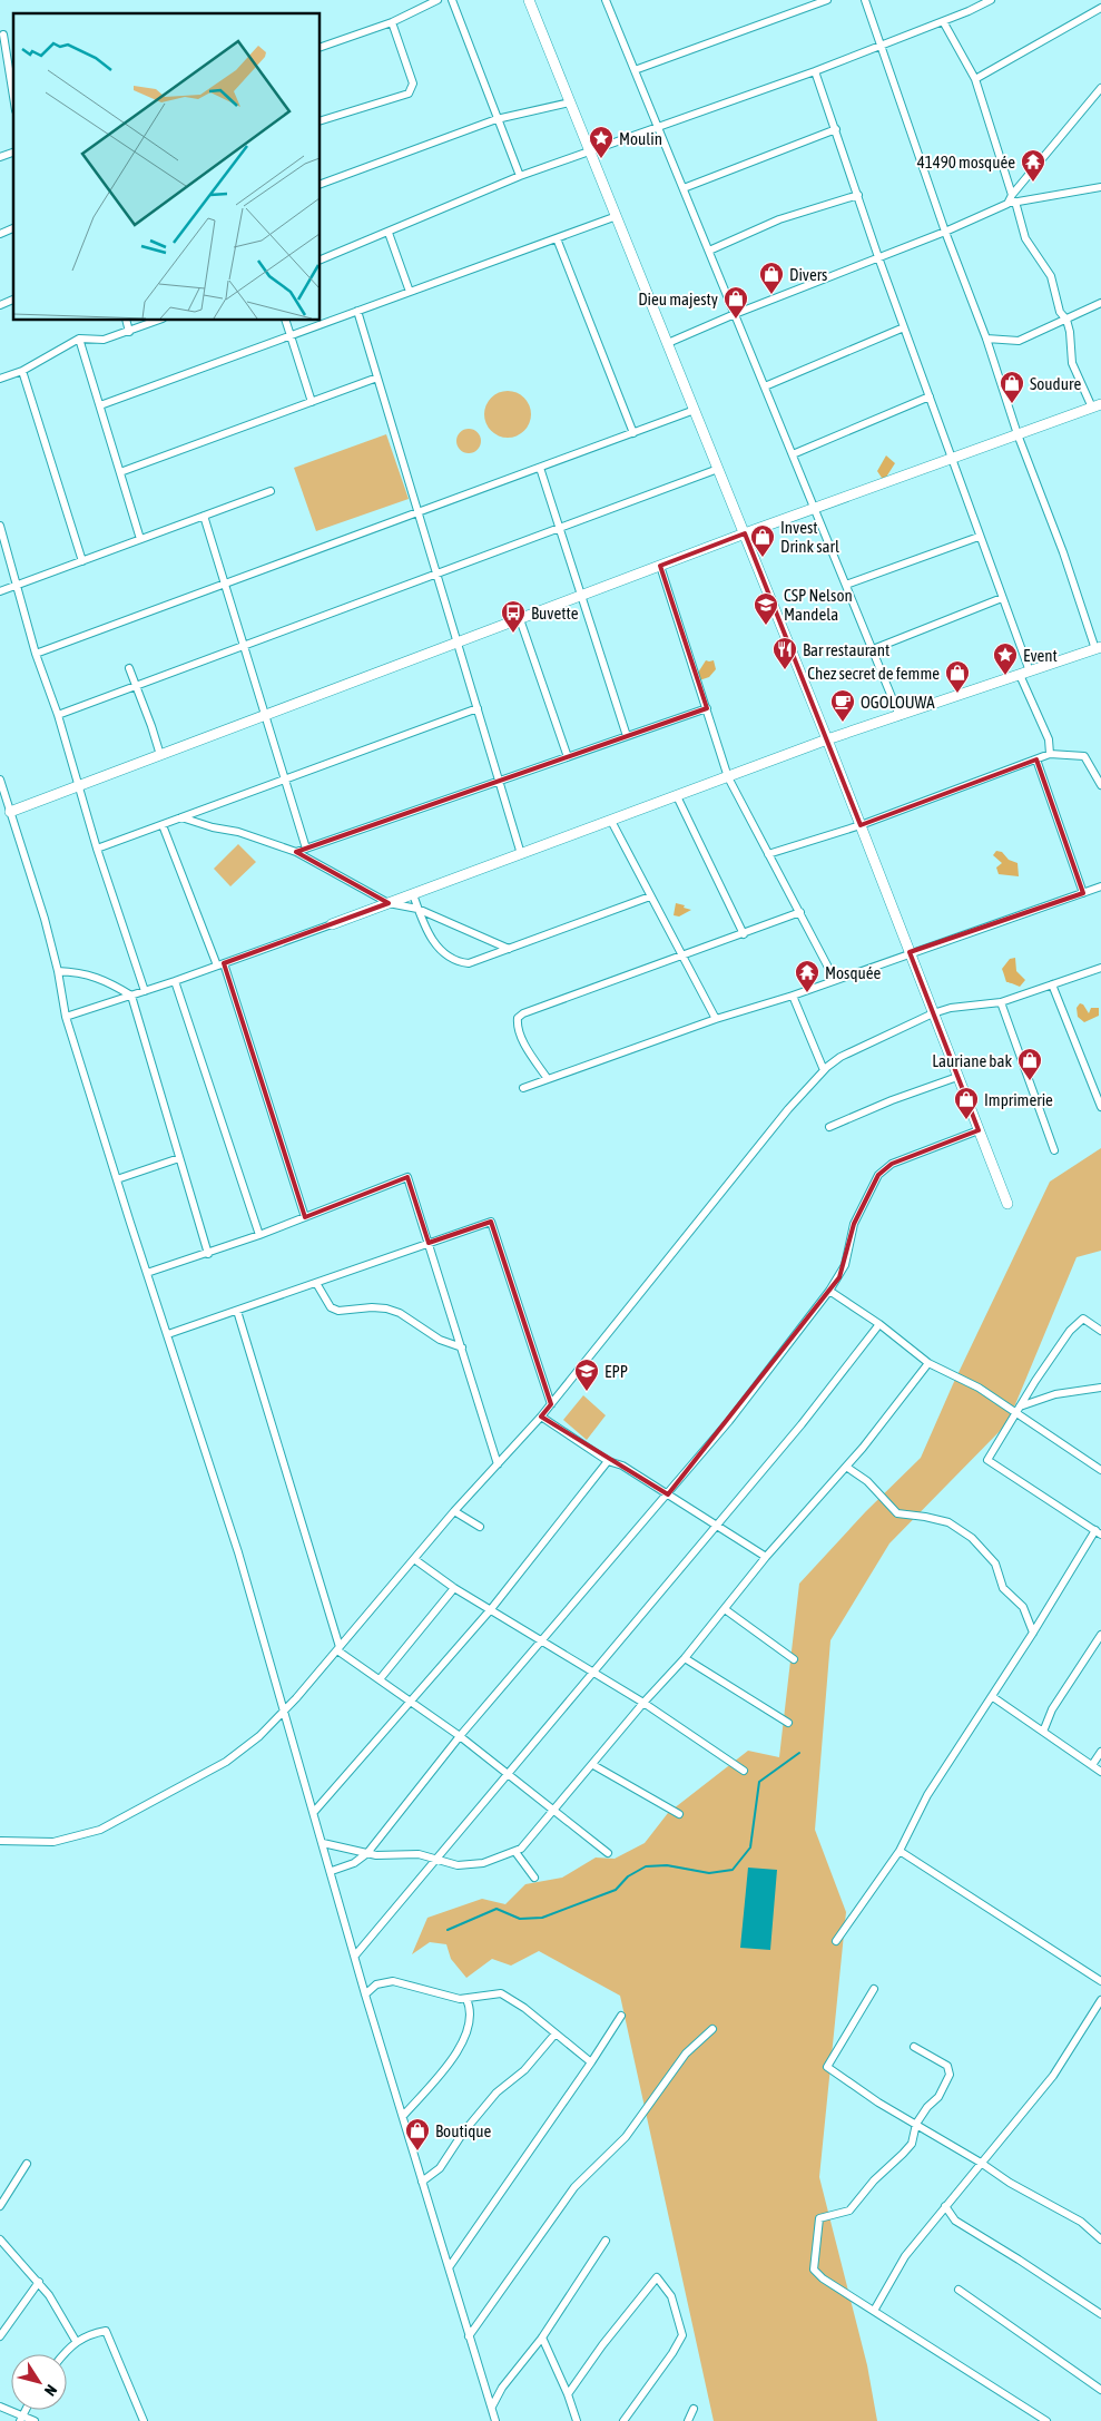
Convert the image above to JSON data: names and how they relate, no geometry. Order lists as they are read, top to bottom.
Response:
{
  "places": {
    "place": ["Moulin", "Event"],
    "temple": ["41490 mosquée", "Mosquée"],
    "shop": [
      "Divers",
      "Dieu majesty",
      "Soudure",
      "Invest Drink sarl",
      "Chez secret de femme",
      "Lauriane bak",
      "Imprimerie",
      "Boutique"
    ],
    "school or university": ["CSP Nelson Mandela", "EPP"],
    "bus stop": ["Buvette"],
    "restaurant": ["Bar restaurant"],
    "cafe": ["OGOLOUWA"]
  },
  "north": "bottom right"
}
